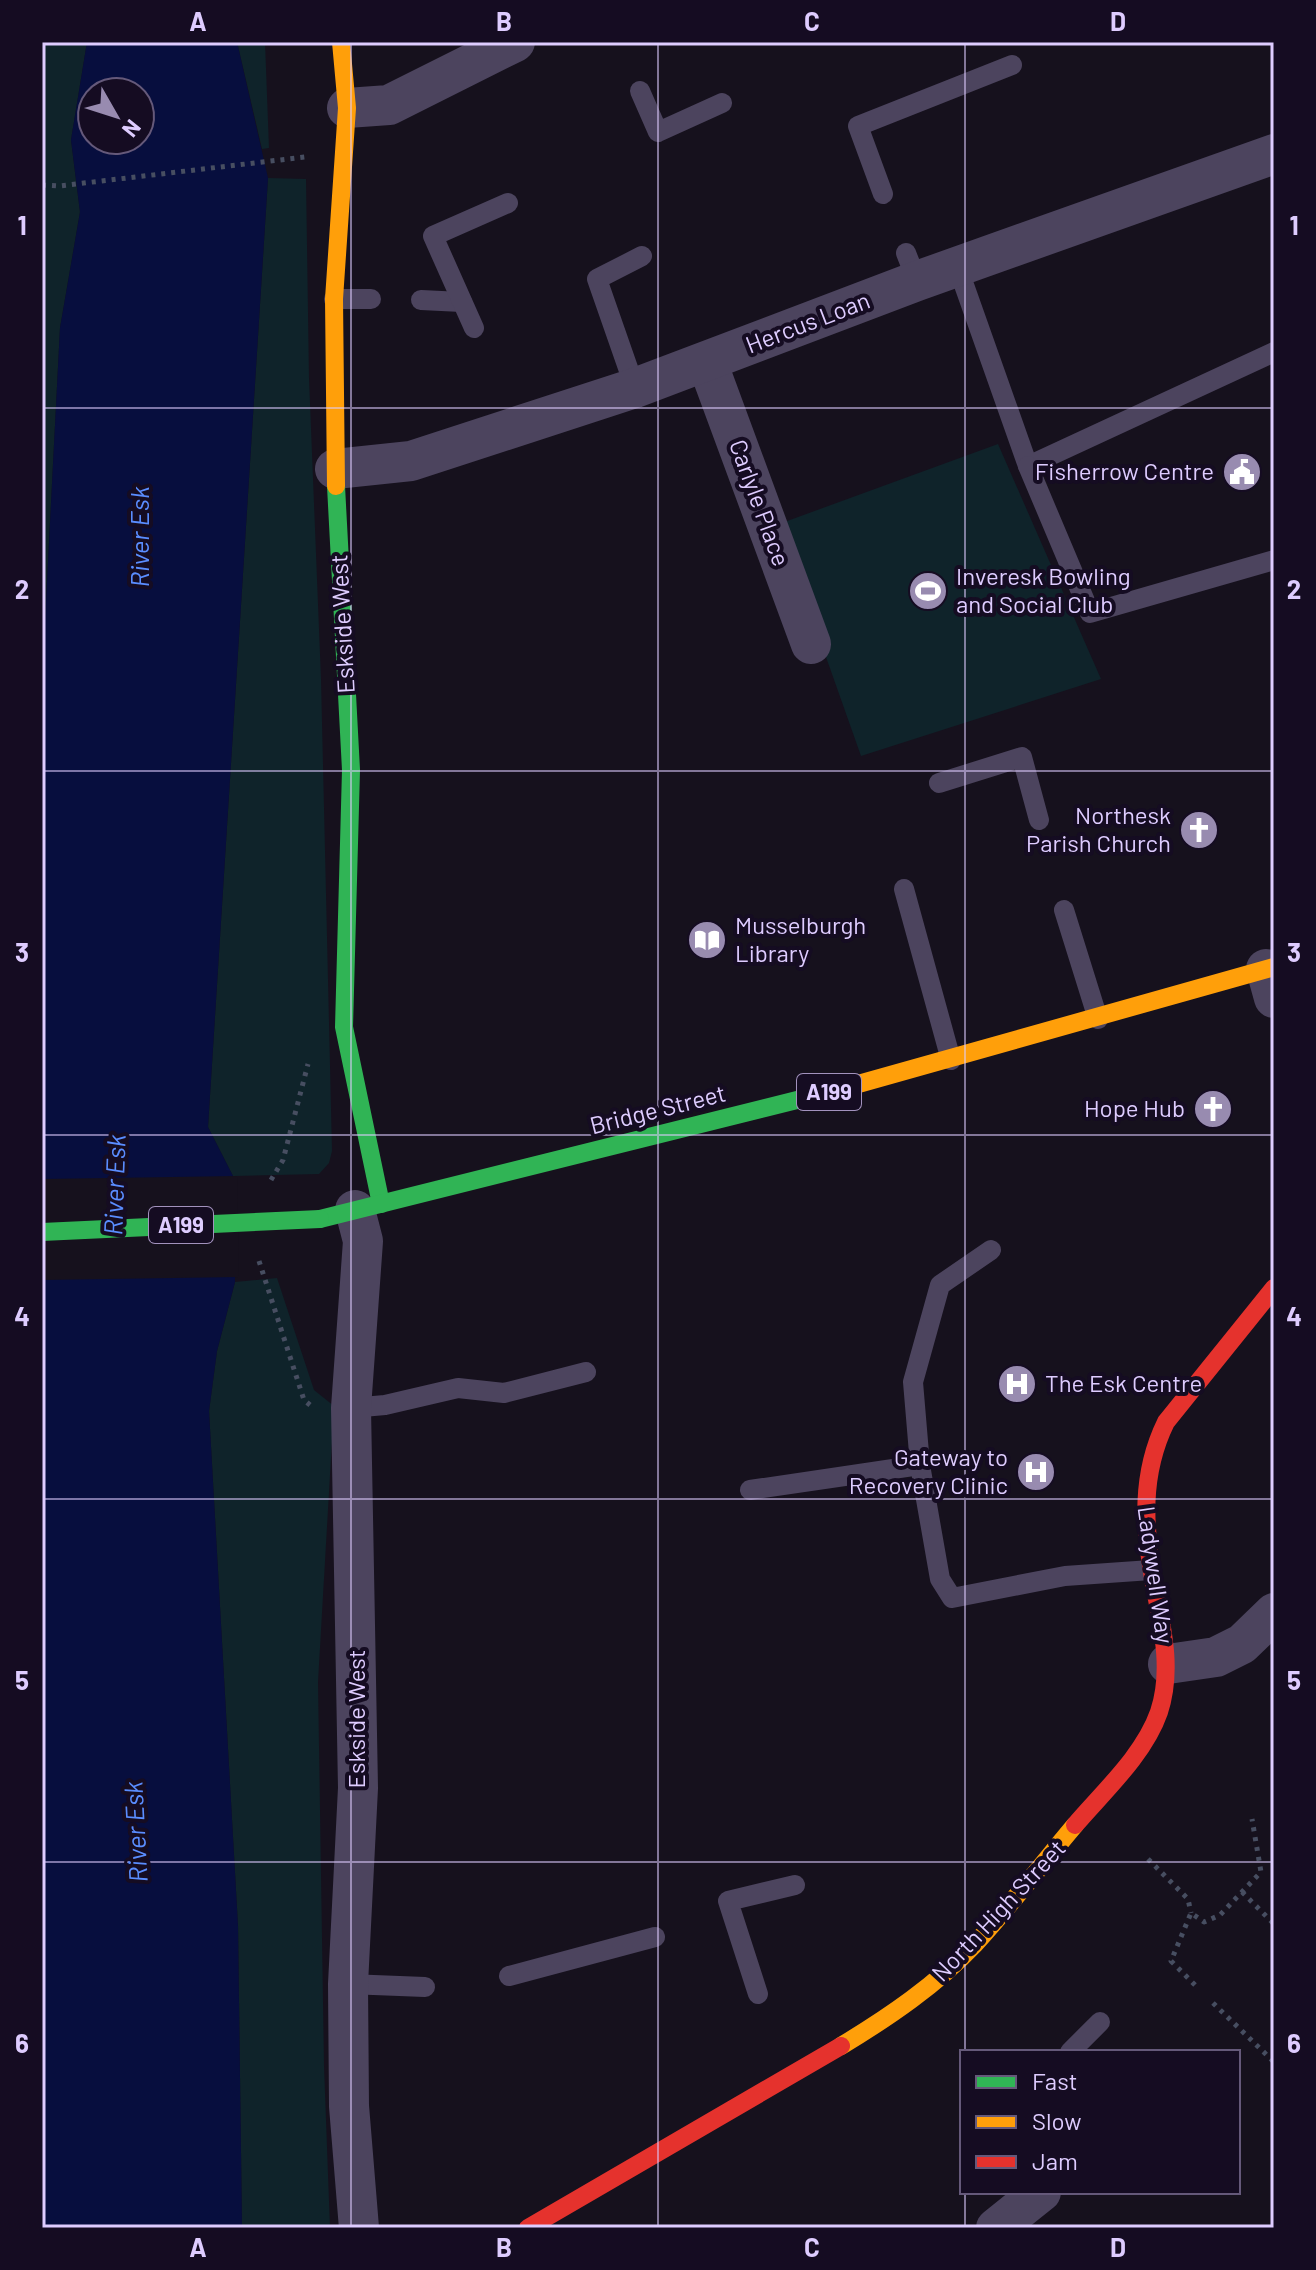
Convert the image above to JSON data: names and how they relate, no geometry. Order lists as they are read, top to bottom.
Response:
{
  "streets": {
    "street": [
      "Hercus Loan",
      "Carlyle Place",
      "Eskside West",
      "A199",
      "Bridge Street",
      "Ladywell Way",
      "North High Street"
    ]
  },
  "crossings": [
    ["Hercus Loan", "Carlyle Place"],
    ["Hercus Loan", "Eskside West"],
    ["Eskside West", "Bridge Street"],
    ["Ladywell Way", "North High Street"]
  ],
  "water": ["River Esk"],
  "places": {
    "public building": ["Fisherrow Centre"],
    "sports": ["Inveresk Bowling and Social Club"],
    "church": ["Northesk Parish Church", "Hope Hub"],
    "library": ["Musselburgh Library"],
    "hospital": ["The Esk Centre", "Gateway to Recovery Clinic"]
  },
  "legend": ["Fast", "Slow", "Jam"],
  "north": "bottom right",
  "grid": {
    "columns": [
      "A",
      "B",
      "C",
      "D"
    ],
    "rows": [
      "1",
      "2",
      "3",
      "4",
      "5",
      "6"
    ]
  }
}
